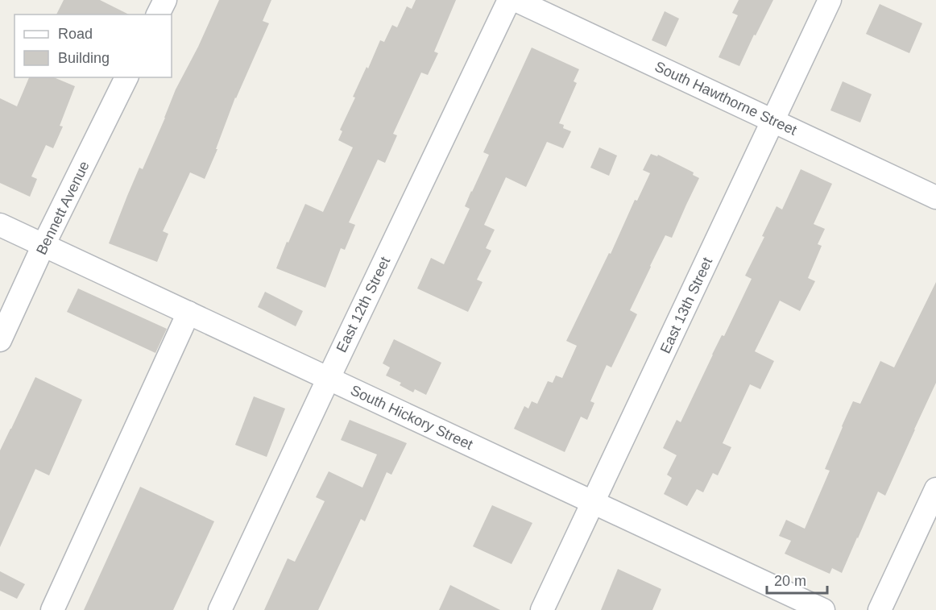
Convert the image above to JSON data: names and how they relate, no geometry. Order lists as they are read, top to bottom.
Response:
{
  "streets": {
    "street": [
      "South Hawthorne Street",
      "Bennett Avenue",
      "East 12th Street",
      "East 13th Street",
      "South Hickory Street"
    ]
  },
  "crossings": [
    ["South Hawthorne Street", "East 13th Street"],
    ["Bennett Avenue", "South Hickory Street"],
    ["East 12th Street", "South Hickory Street"],
    ["East 13th Street", "South Hickory Street"]
  ],
  "legend": ["Road", "Building"],
  "scale_bar": "20 m"
}
